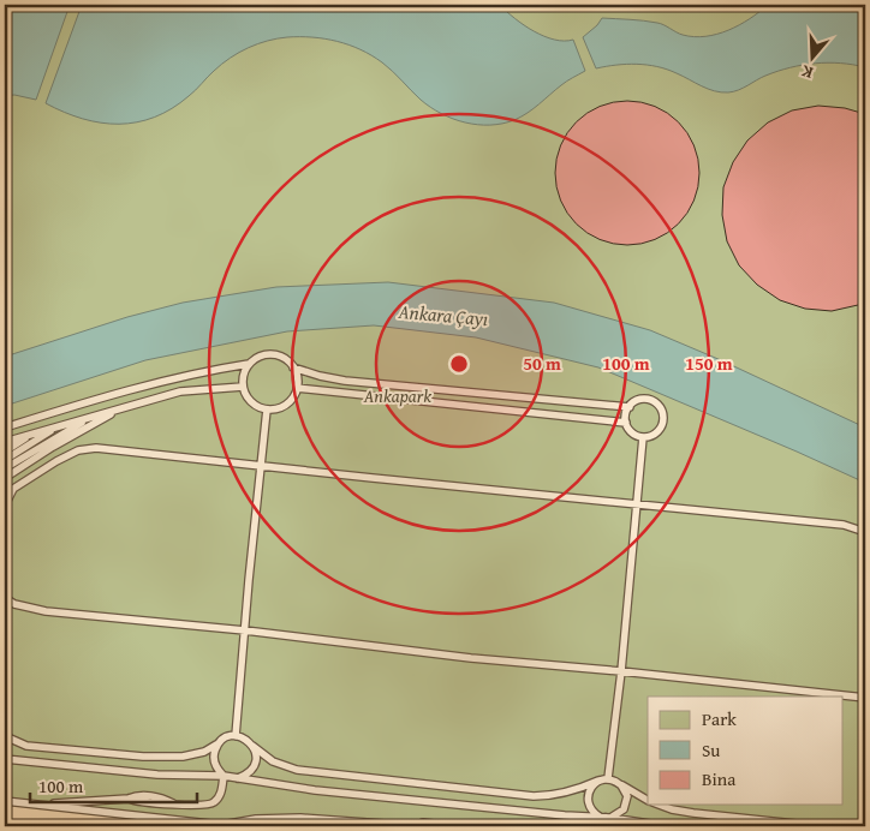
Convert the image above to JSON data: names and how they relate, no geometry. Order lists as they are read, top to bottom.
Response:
{
  "water": ["Ankara Çayı"],
  "parks": ["Ankapark"],
  "legend": ["Park", "Su", "Bina"],
  "scale_bar": "100 m",
  "north": "bottom",
  "rings": ["50 m", "100 m", "150 m"]
}
